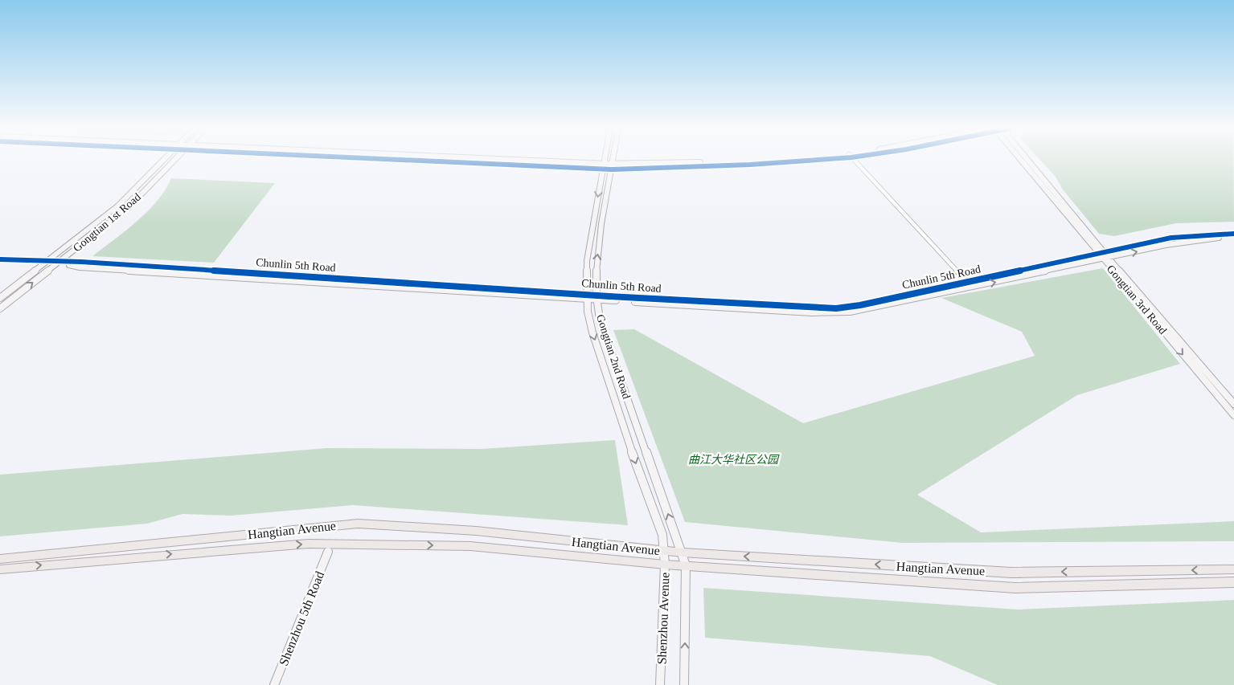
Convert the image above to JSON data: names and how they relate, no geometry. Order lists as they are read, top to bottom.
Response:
{
  "streets": {
    "main road": ["Hangtian Avenue"],
    "street": [
      "Gongtian 1st Road",
      "Chunlin 5th Road",
      "Gongtian 3rd Road",
      "Gongtian 2nd Road",
      "Shenzhou 5th Road",
      "Shenzhou Avenue"
    ]
  },
  "crossings": [
    ["Gongtian 1st Road", "Chunlin 5th Road"],
    ["Chunlin 5th Road", "Gongtian 3rd Road"],
    ["Chunlin 5th Road", "Gongtian 2nd Road"],
    ["Gongtian 2nd Road", "Hangtian Avenue"],
    ["Gongtian 2nd Road", "Shenzhou Avenue"],
    ["Hangtian Avenue", "Shenzhou Avenue"]
  ],
  "parks": ["曲江大华社区公园"]
}
